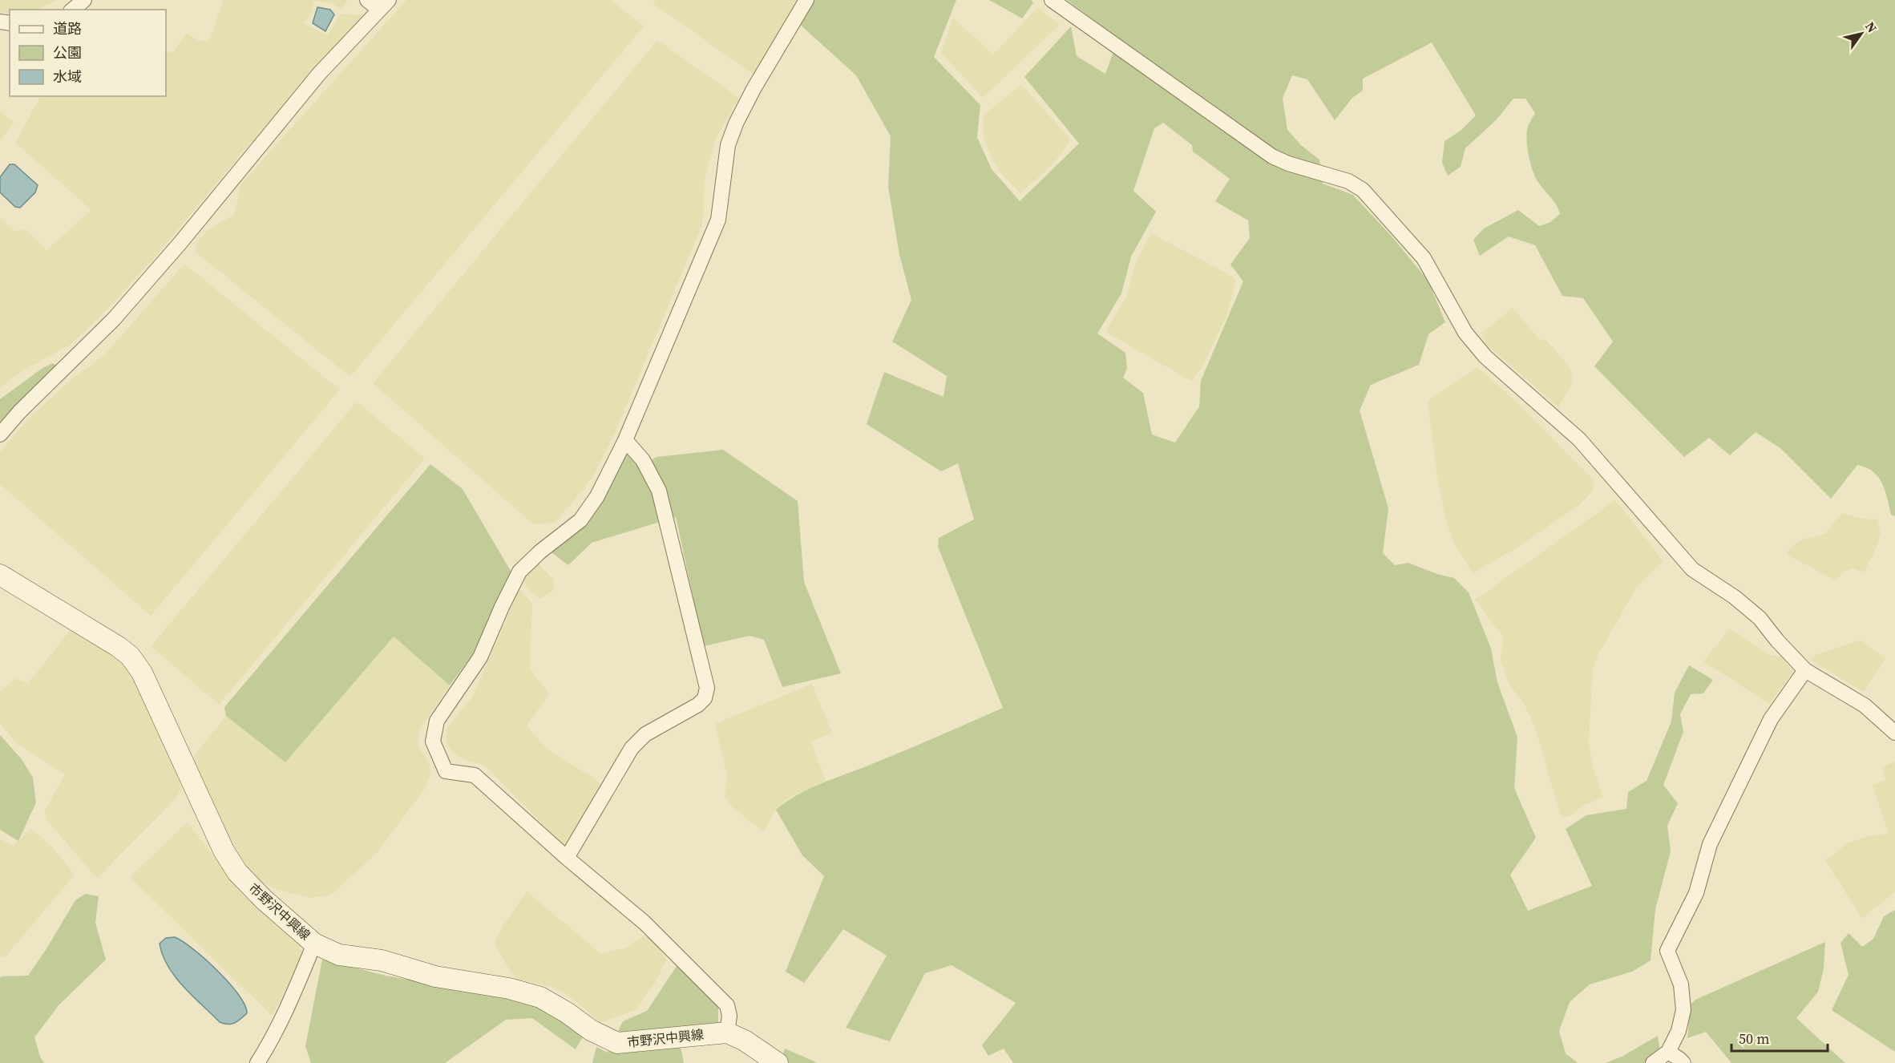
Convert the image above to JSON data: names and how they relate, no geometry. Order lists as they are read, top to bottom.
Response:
{
  "streets": {
    "main road": ["市野沢中興線"]
  },
  "legend": ["道路", "公園", "水域"],
  "scale_bar": "50 m",
  "north": "top right"
}
